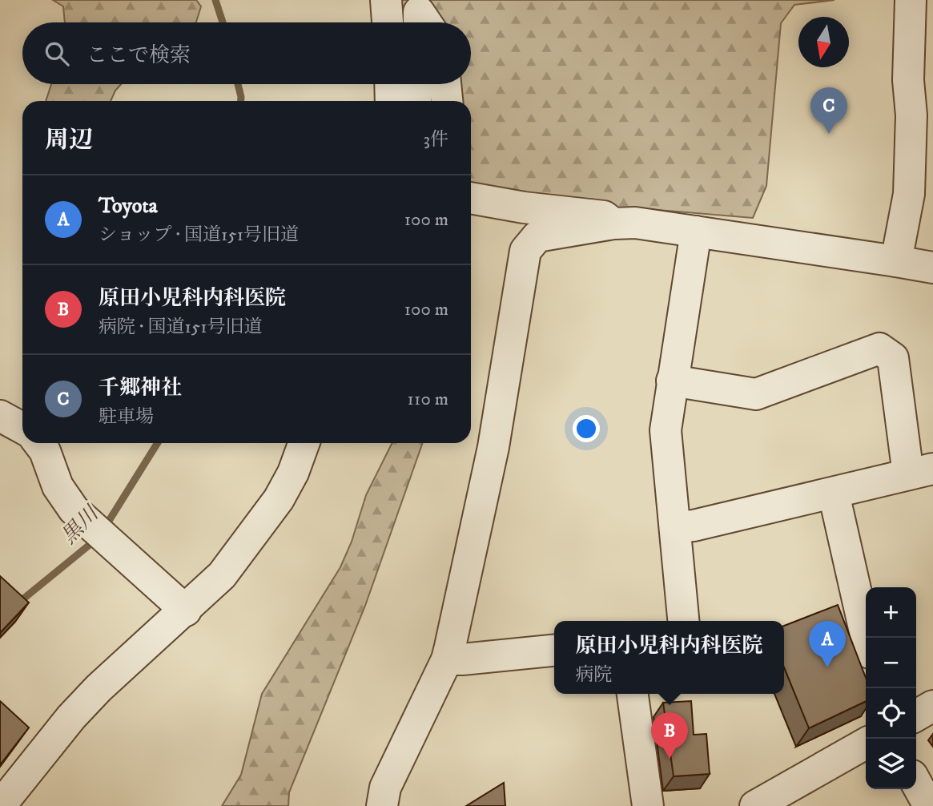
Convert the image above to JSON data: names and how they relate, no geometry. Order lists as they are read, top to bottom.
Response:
{
  "water": ["黒川"],
  "north": "bottom",
  "page": {
    "search": "ここで検索",
    "pins": ["C", "A", "B"],
    "heading": ["周辺", "3件"],
    "list": [
      {
        "mark": "A",
        "name": "Toyota",
        "note": "ショップ · 国道151号旧道",
        "value": "100 m"
      },
      {
        "mark": "B",
        "name": "原田小児科内科医院",
        "note": "病院 · 国道151号旧道",
        "value": "100 m"
      },
      {
        "mark": "C",
        "name": "千郷神社",
        "note": "駐車場",
        "value": "110 m"
      }
    ],
    "map_buttons": ["+", "−"],
    "popup": ["原田小児科内科医院", "病院"]
  }
}
